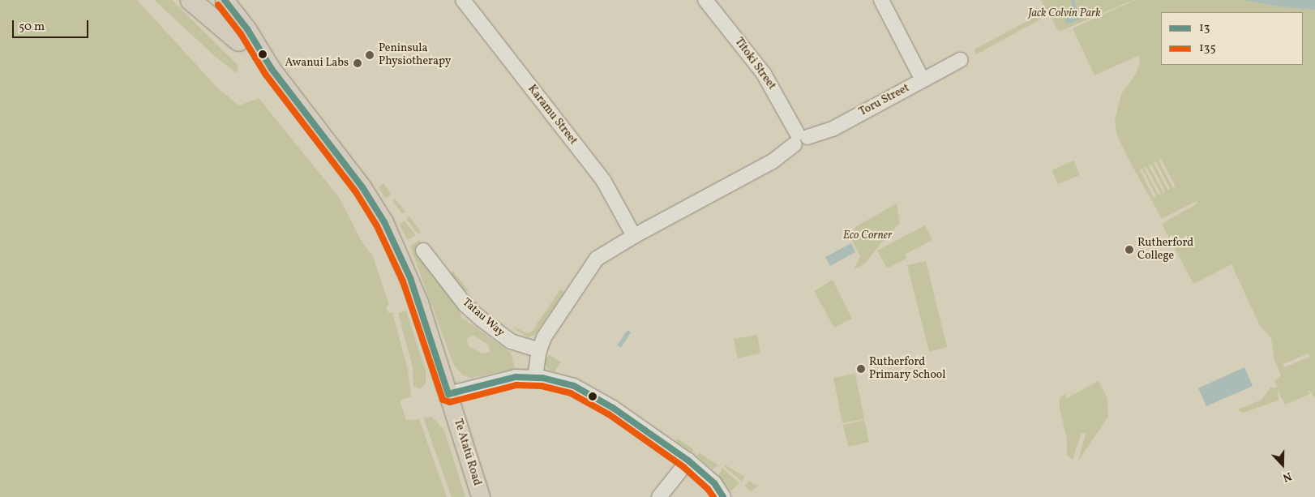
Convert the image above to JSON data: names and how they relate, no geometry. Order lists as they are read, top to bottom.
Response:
{
  "streets": {
    "main road": ["Te Atatū Road"],
    "street": [
      "Titoki Street",
      "Toru Street",
      "Karamu Street",
      "Tatau Way"
    ]
  },
  "crossings": [
    ["Titoki Street", "Toru Street"],
    ["Toru Street", "Karamu Street"],
    ["Toru Street", "Tatau Way"]
  ],
  "parks": ["Jack Colvin Park", "Eco Corner"],
  "places": [
    "Peninsula Physiotherapy",
    "Awanui Labs",
    "Rutherford College",
    "Rutherford Primary School"
  ],
  "lines": ["transit line 13", "transit line 135"],
  "legend": ["13", "135"],
  "scale_bar": "50 m",
  "north": "bottom"
}
